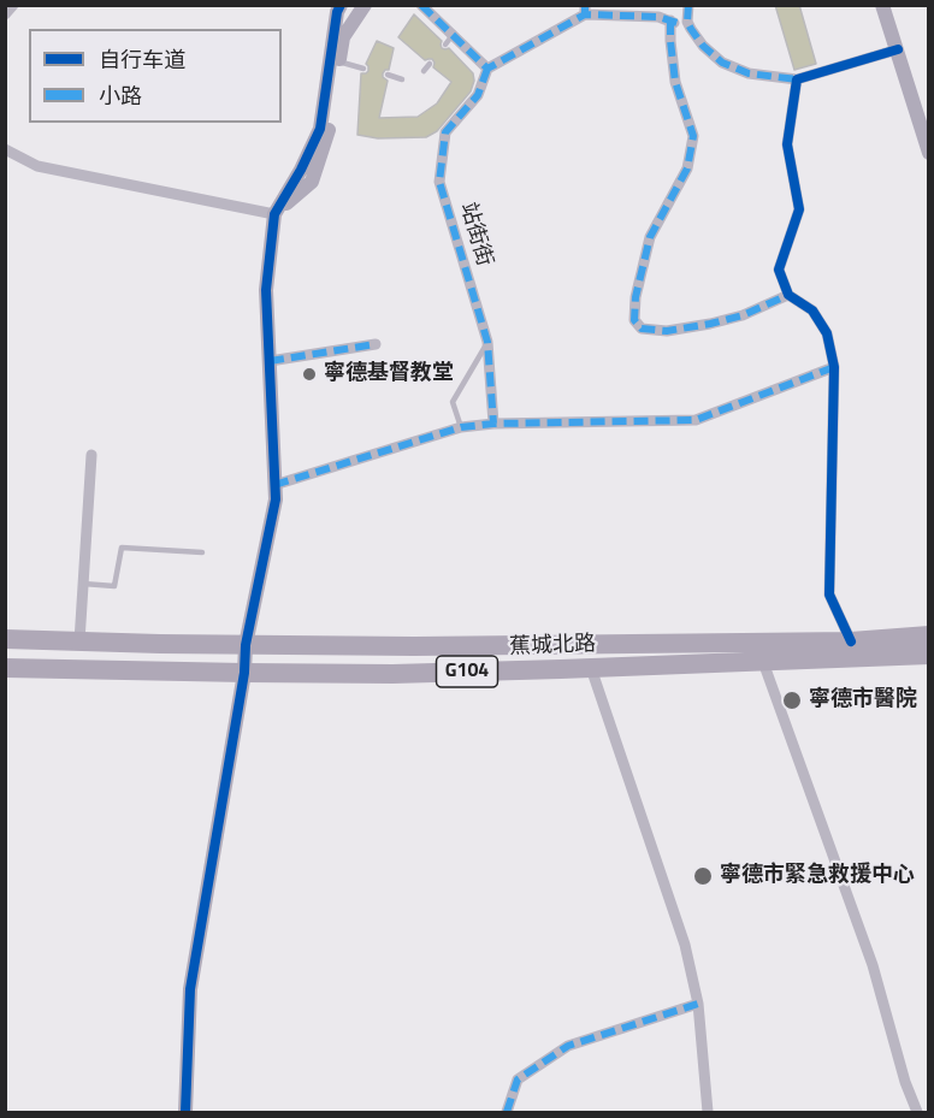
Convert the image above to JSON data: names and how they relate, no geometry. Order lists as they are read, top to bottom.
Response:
{
  "streets": {
    "highway": ["蕉城北路", "G104"],
    "street": ["站街街"]
  },
  "places": ["寧德基督教堂", "寧德市醫院", "寧德市緊急救援中心"],
  "legend": ["自行车道", "小路"]
}
